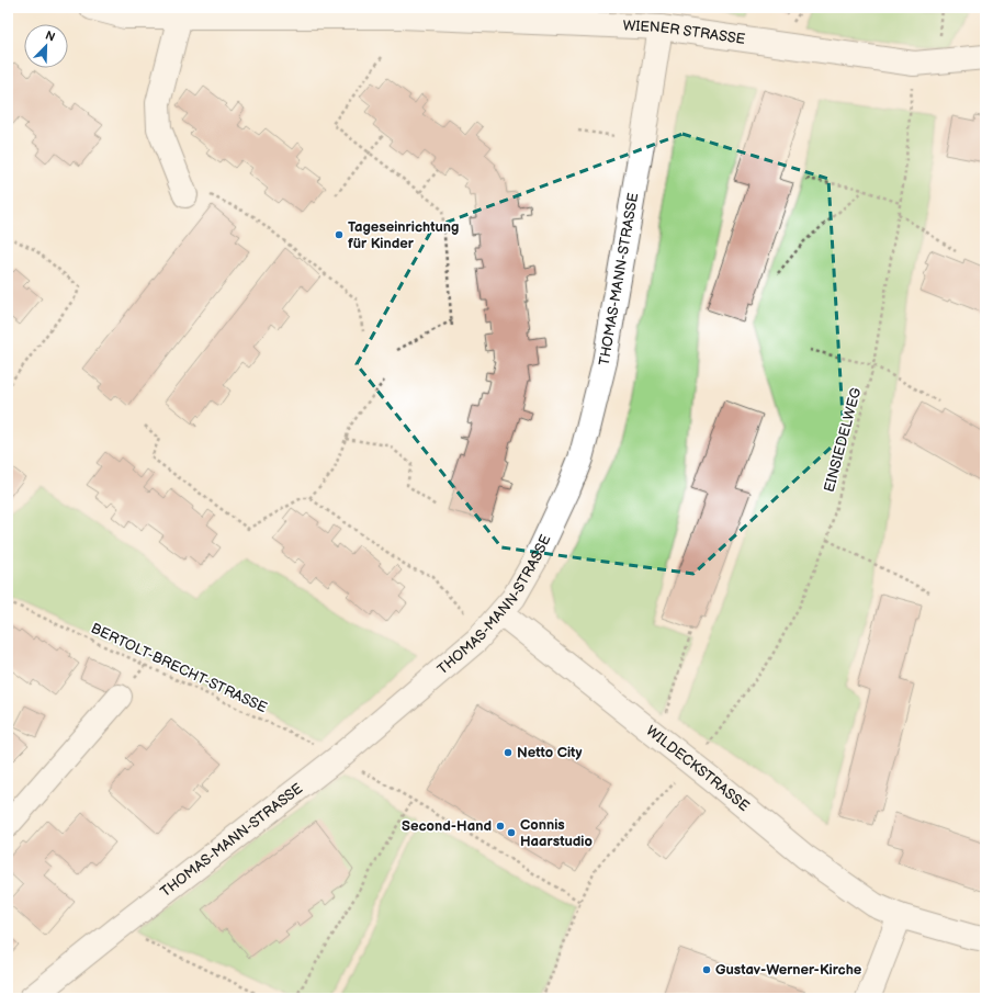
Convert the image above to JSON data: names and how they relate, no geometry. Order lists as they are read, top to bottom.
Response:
{
  "streets": {
    "street": ["WIENER STRASSE", "THOMAS-MANN-STRASSE", "WILDECKSTRASSE"],
    "path": ["EINSIEDELWEG", "BERTOLT-BRECHT-STRASSE"]
  },
  "crossings": [
    ["WIENER STRASSE", "THOMAS-MANN-STRASSE"],
    ["WIENER STRASSE", "EINSIEDELWEG"],
    ["THOMAS-MANN-STRASSE", "BERTOLT-BRECHT-STRASSE"],
    ["THOMAS-MANN-STRASSE", "WILDECKSTRASSE"]
  ],
  "places": [
    "Tageseinrichtung für Kinder",
    "Netto City",
    "Second-Hand",
    "Connis Haarstudio",
    "Gustav-Werner-Kirche"
  ],
  "north": "top right"
}
